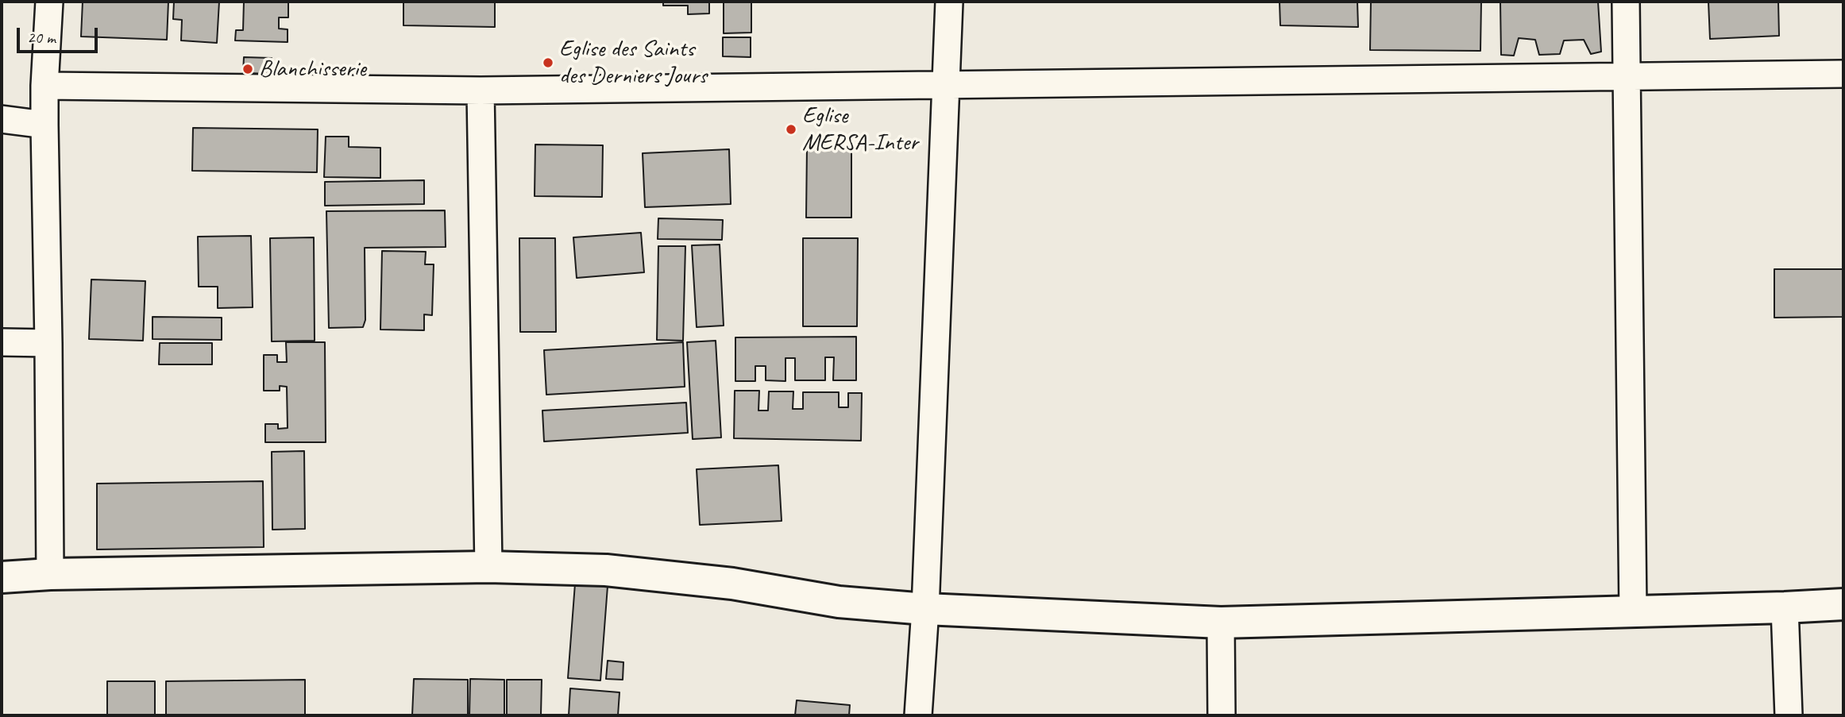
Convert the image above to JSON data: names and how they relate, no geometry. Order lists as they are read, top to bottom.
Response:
{
  "places": ["Eglise des Saints des Derniers Jours", "Blanchisserie", "Eglise MERSA-Inter"],
  "scale_bar": "20 m"
}
